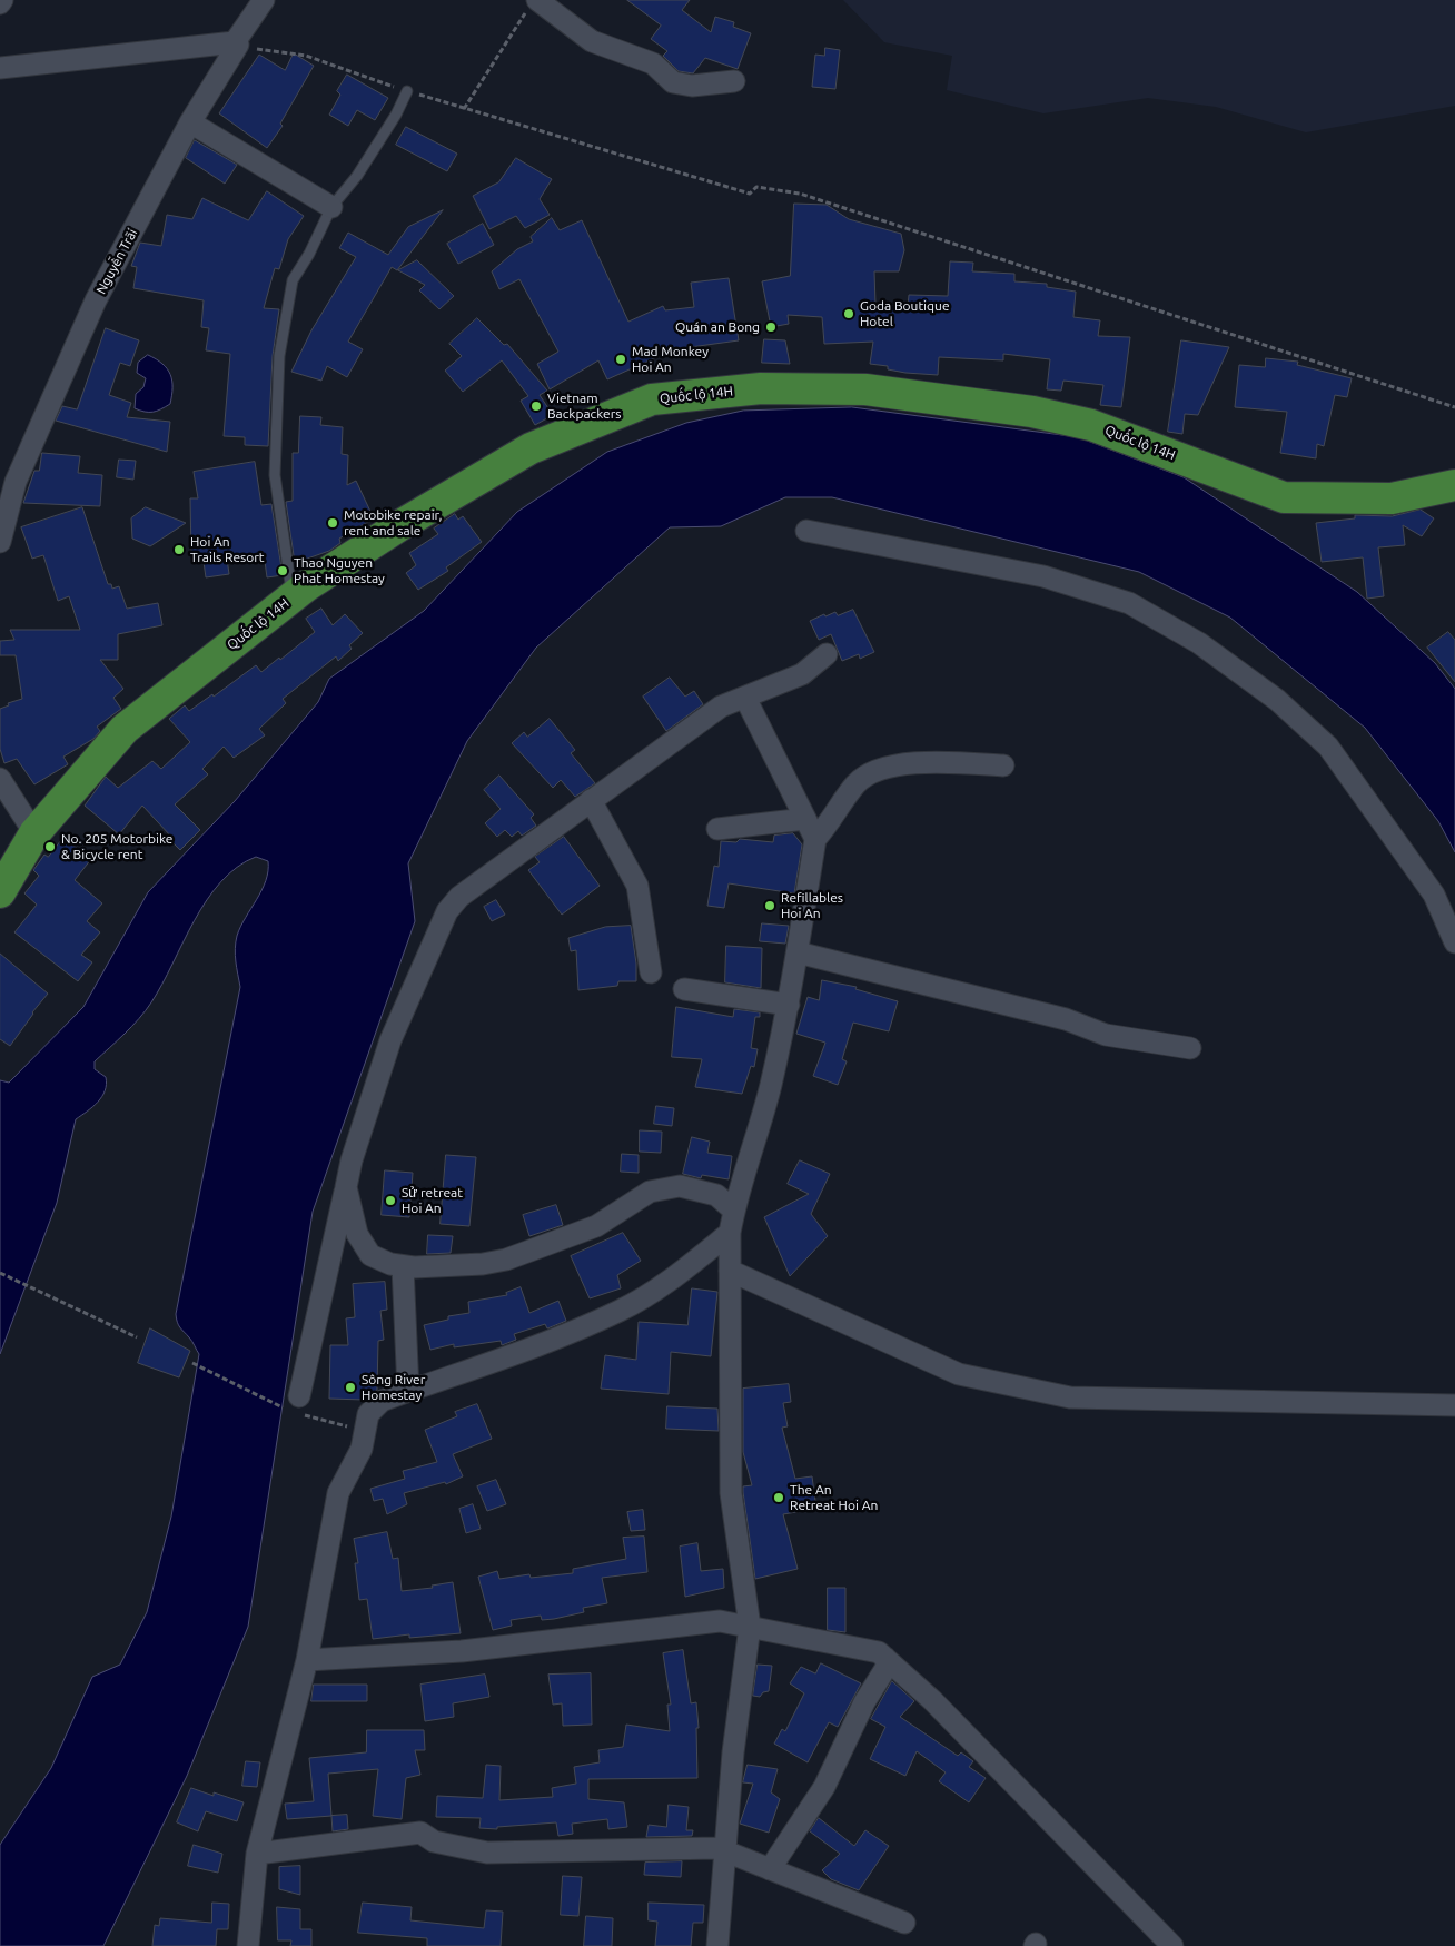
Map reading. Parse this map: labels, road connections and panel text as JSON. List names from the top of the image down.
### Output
{
  "streets": {
    "main road": ["Quốc lộ 14H"],
    "street": ["Nguyễn Trãi"]
  },
  "places": [
    "Goda Boutique Hotel",
    "Quán an Bong",
    "Mad Monkey Hoi An",
    "Vietnam Backpackers",
    "Motobike repair, rent and sale",
    "Hoi An Trails Resort",
    "Thao Nguyen Phat Homestay",
    "No. 205 Motorbike & Bicycle rent",
    "Refillables Hoi An",
    "Sử retreat Hoi An",
    "Sông River Homestay",
    "The An Retreat Hoi An"
  ]
}
